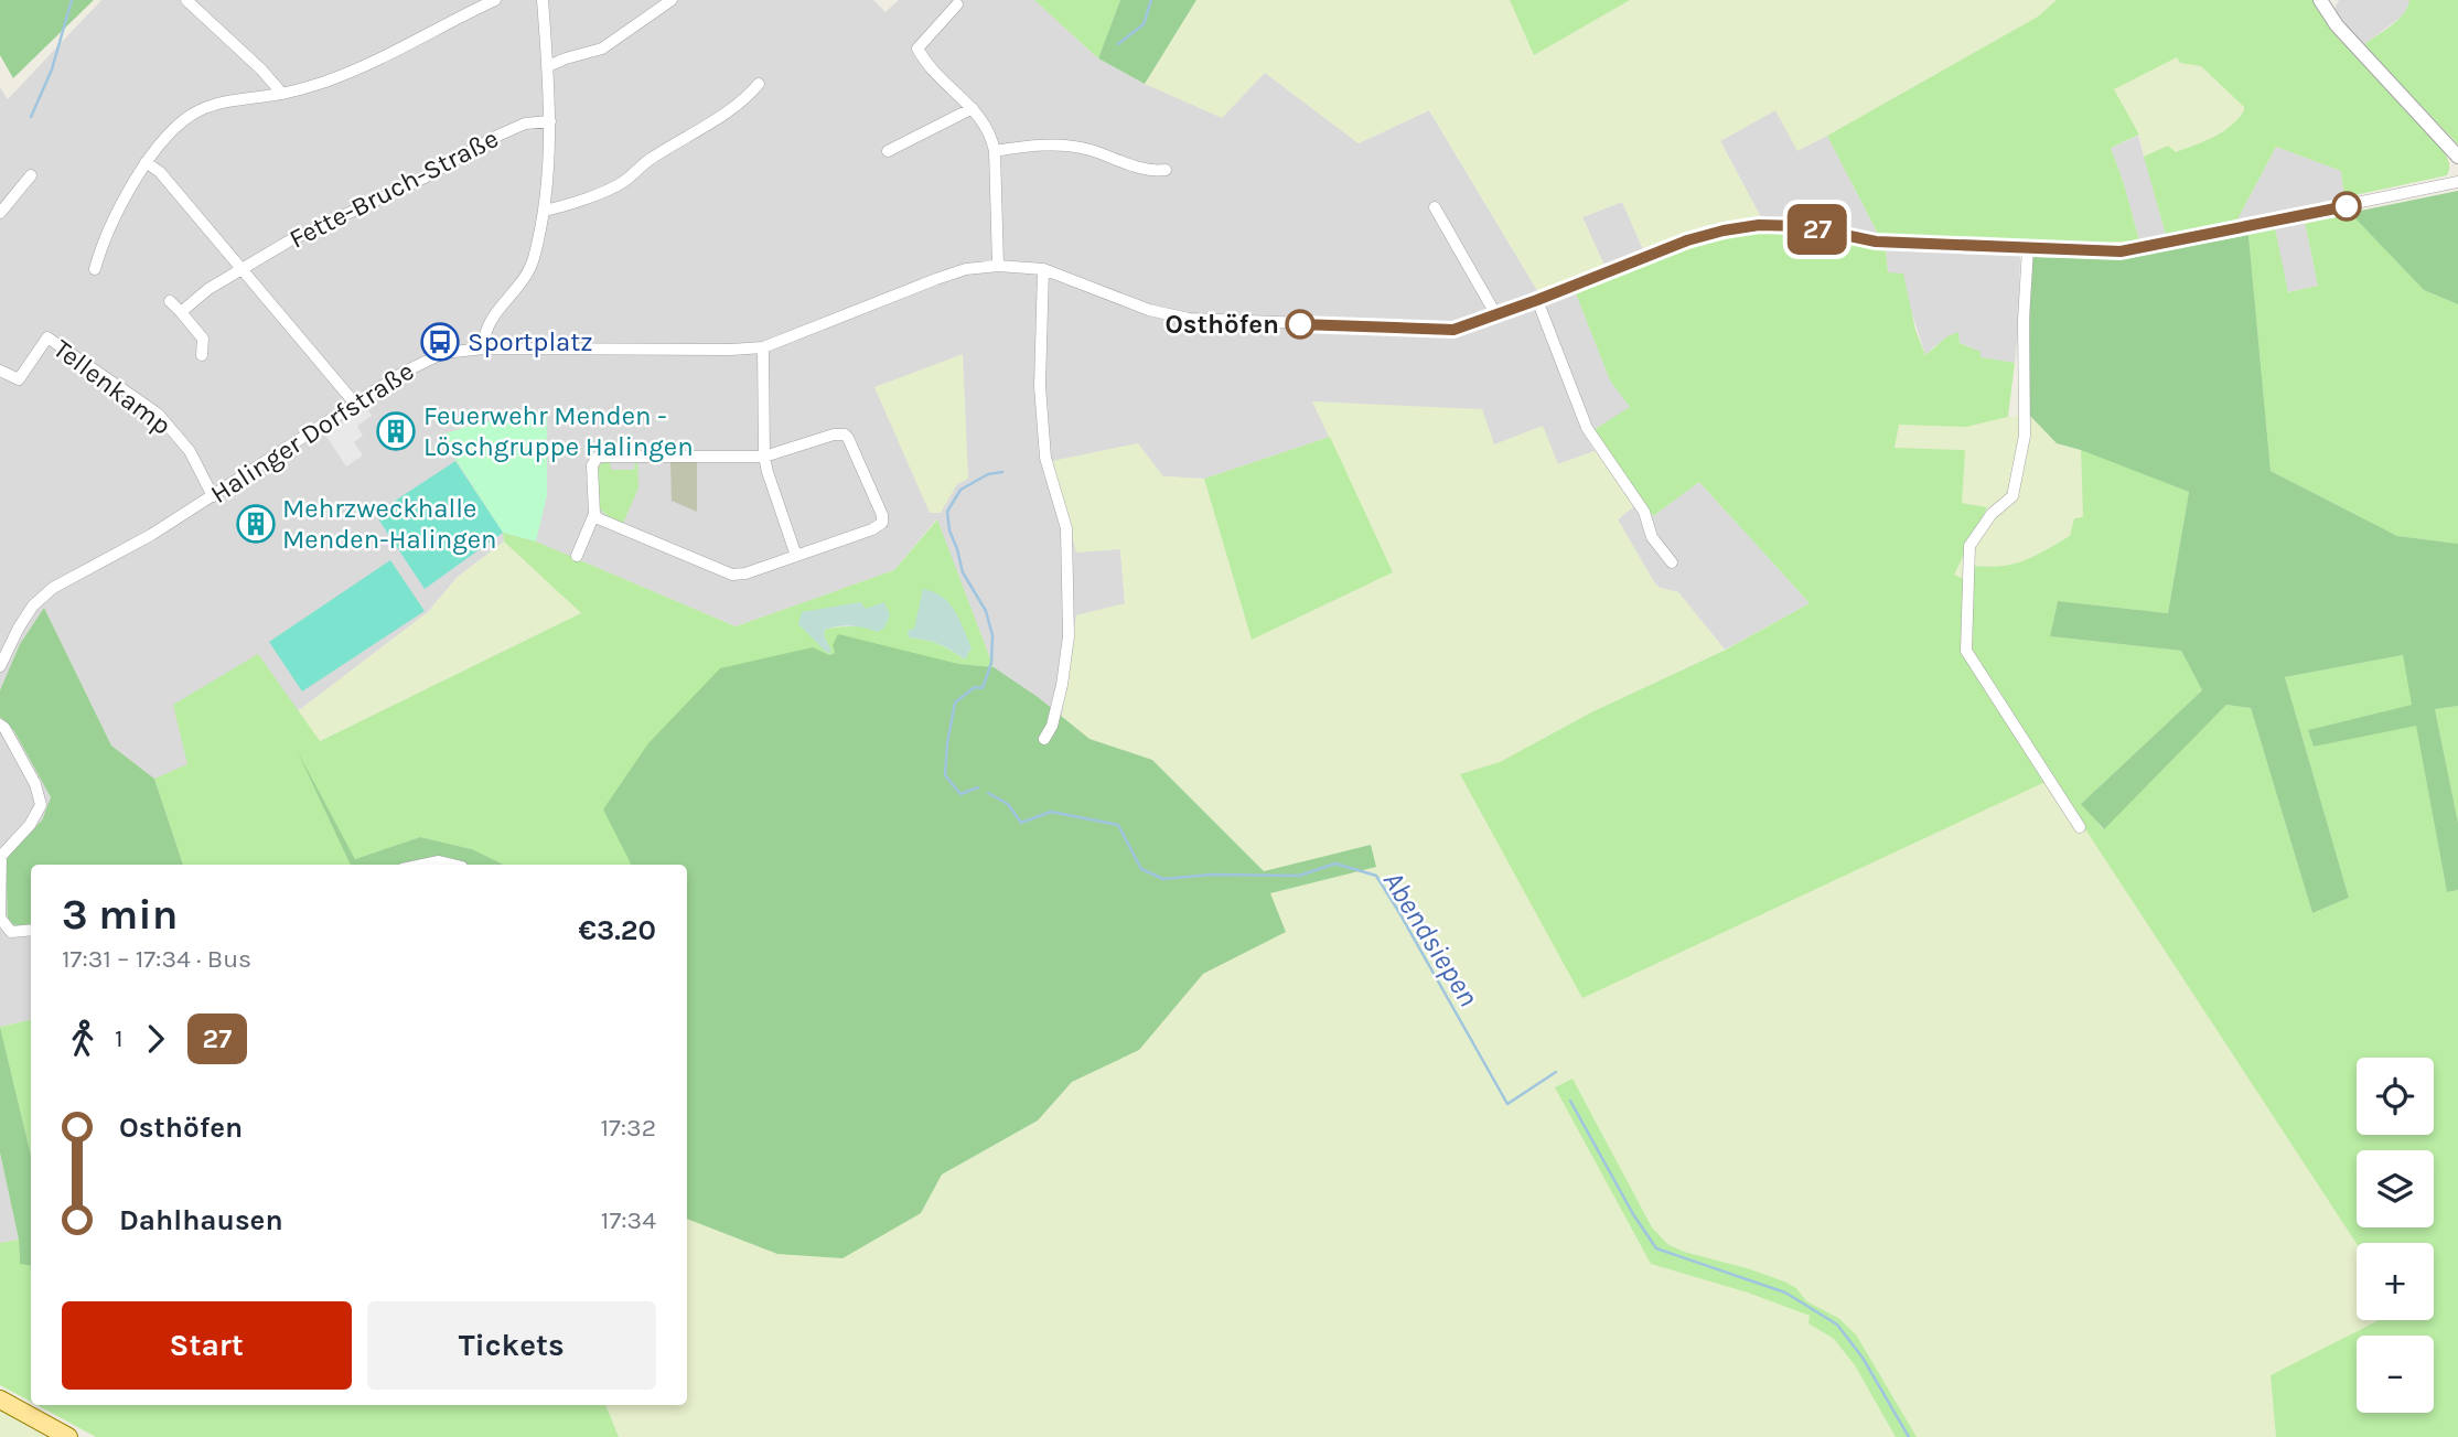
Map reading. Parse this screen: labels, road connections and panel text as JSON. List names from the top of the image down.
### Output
{
  "streets": {
    "street": ["Fette-Bruch-Straße", "Tellenkamp", "Halinger Dorfstraße"]
  },
  "crossings": [
    ["Tellenkamp", "Halinger Dorfstraße"]
  ],
  "water": ["Abendsiepen"],
  "places": {
    "other": ["Osthöfen"],
    "bus stop": ["Sportplatz"],
    "building": ["Feuerwehr Menden - Löschgruppe Halingen", "Mehrzweckhalle Menden-Halingen"]
  },
  "lines": ["bus line 27"],
  "page": {
    "on_map": "27",
    "heading": ["3 min", "17:31 – 17:34 · Bus", "€3.20"],
    "legs": ["1", "27"],
    "map_buttons": ["+", "−"],
    "list": [
      {
        "name": "Osthöfen",
        "value": "17:32"
      },
      {
        "name": "Dahlhausen",
        "value": "17:34"
      }
    ],
    "buttons": ["Start", "Tickets"]
  }
}
